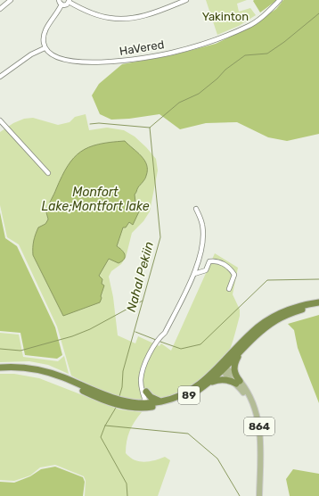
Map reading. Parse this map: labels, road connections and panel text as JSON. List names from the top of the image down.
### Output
{
  "streets": {
    "highway": ["89"],
    "main road": ["864"],
    "street": ["HaVered"]
  },
  "crossings": [
    ["89", "864"]
  ],
  "water": ["Monfort Lake;Montfort lake", "Nahal Pekiin"],
  "parks": ["Yakinton"]
}
